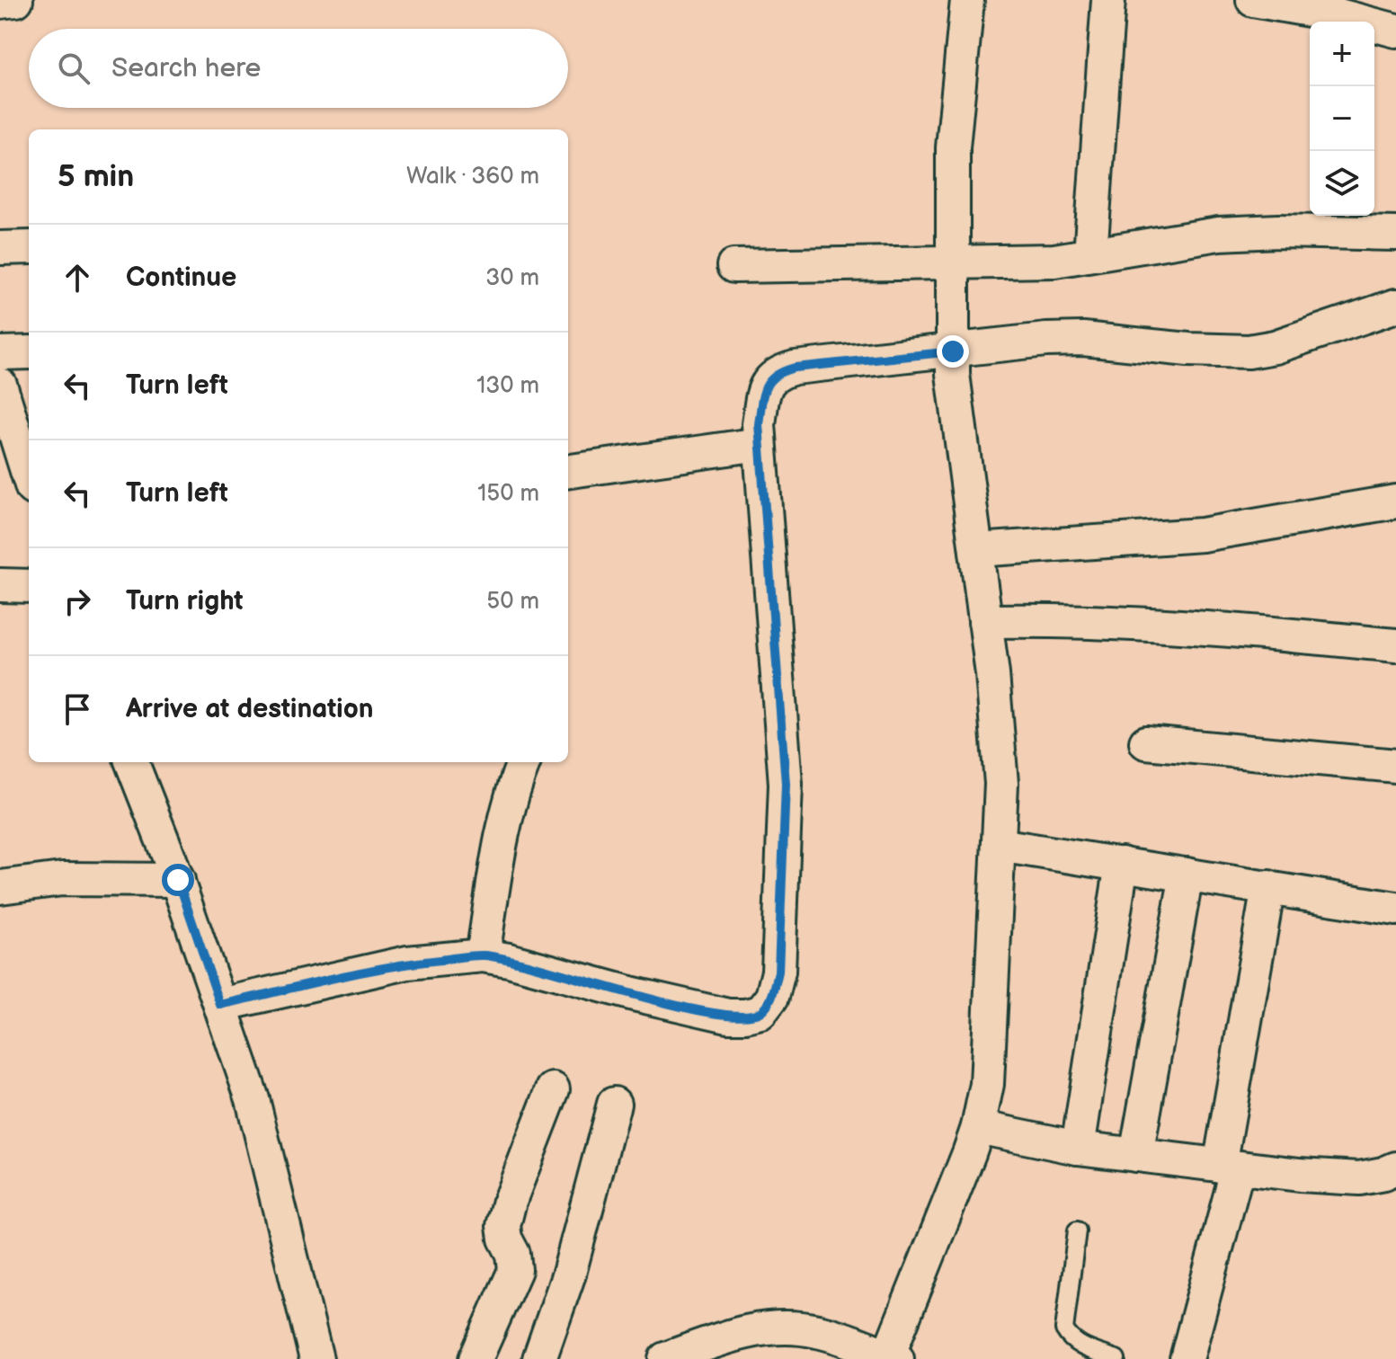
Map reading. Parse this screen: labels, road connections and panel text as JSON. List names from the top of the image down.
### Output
{
  "page": {
    "map_buttons": ["+", "−"],
    "search": "Search here",
    "heading": ["5 min", "Walk · 360 m"],
    "list": [
      ["Continue", "30 m"],
      ["Turn left", "130 m"],
      ["Turn left", "150 m"],
      ["Turn right", "50 m"],
      "Arrive at destination"
    ]
  }
}
